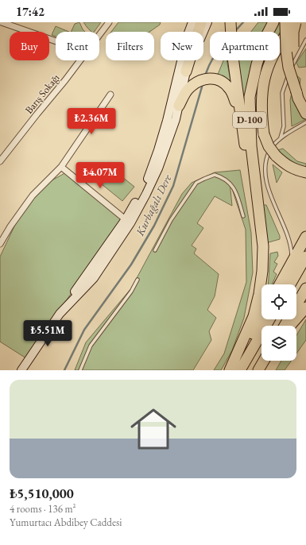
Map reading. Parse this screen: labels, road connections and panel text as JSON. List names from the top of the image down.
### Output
{
  "streets": {
    "highway": ["D-100"],
    "street": ["Barış Sokağı"]
  },
  "water": ["Kurbağalı Dere"],
  "page": {
    "status": "17:42",
    "chip": [
      "Buy",
      "Rent",
      "Filters",
      "New",
      "Apartment"
    ],
    "price": ["₺2.36M", "₺4.07M", "₺5.51M"],
    "list": [
      {
        "name": "₺5,510,000",
        "note": "4 rooms · 136 m² · Yumurtacı Abdibey Caddesi"
      }
    ]
  }
}
